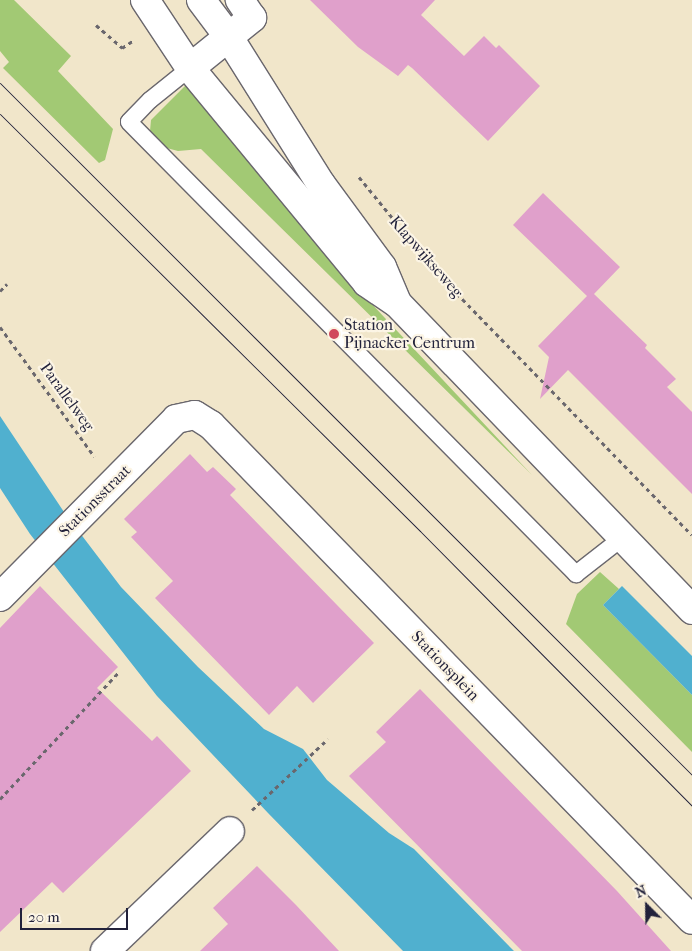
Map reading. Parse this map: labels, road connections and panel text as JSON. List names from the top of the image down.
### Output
{
  "streets": {
    "street": ["Stationsstraat", "Stationsplein"],
    "path": ["Klapwijkseweg", "Parallelweg"]
  },
  "crossings": [
    ["Parallelweg", "Stationsstraat"],
    ["Stationsstraat", "Stationsplein"]
  ],
  "places": ["Station Pijnacker Centrum"],
  "scale_bar": "20 m",
  "north": "top left"
}
